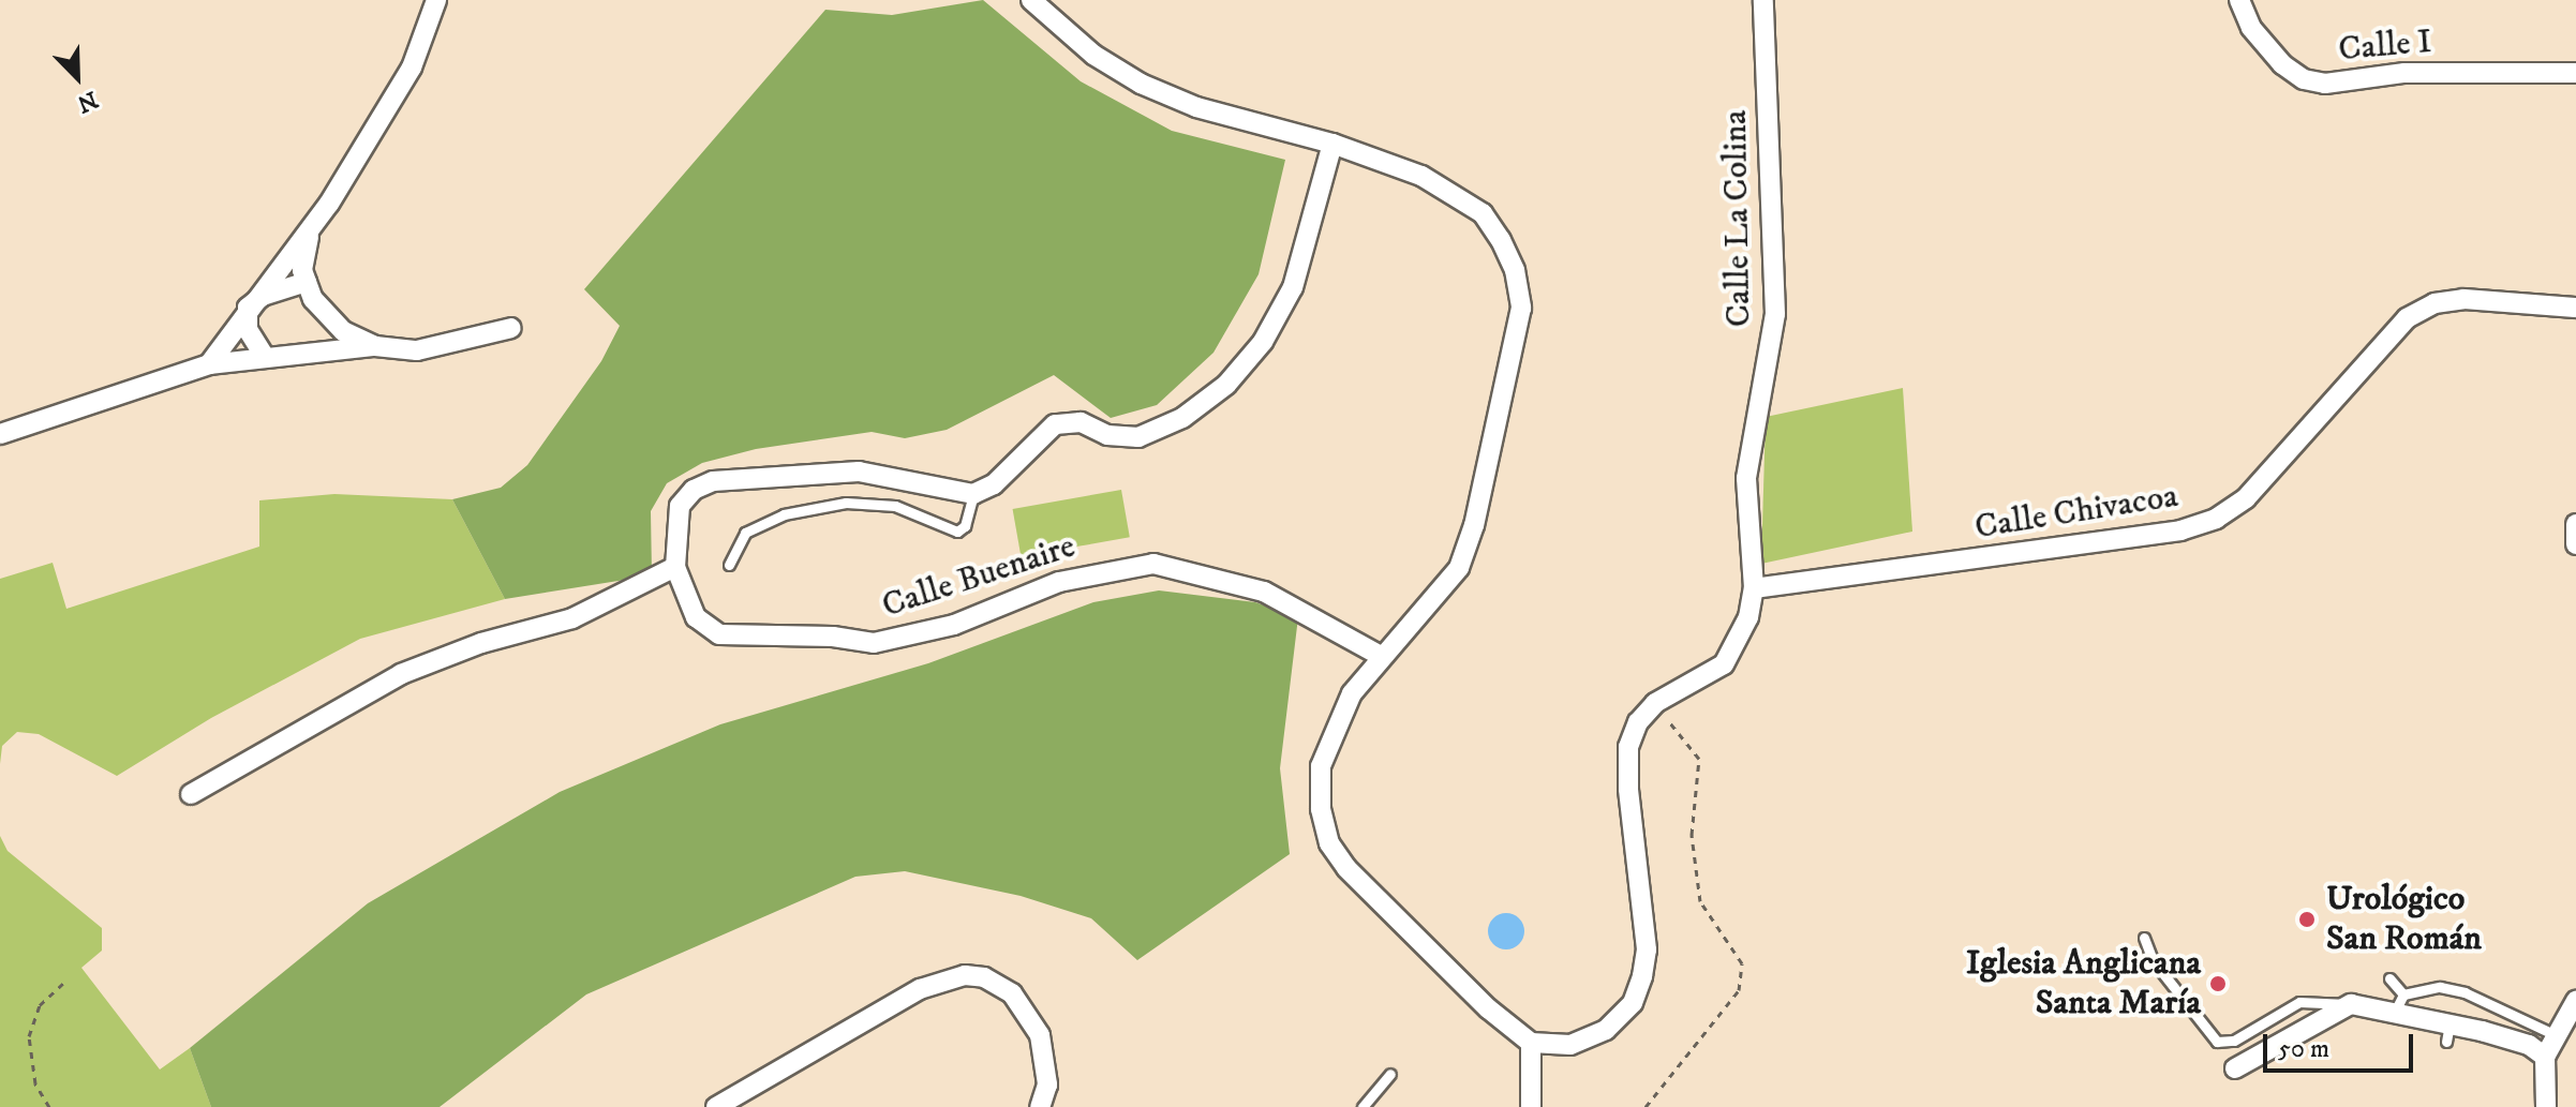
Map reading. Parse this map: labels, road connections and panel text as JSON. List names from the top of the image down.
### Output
{
  "streets": {
    "street": [
      "Calle I",
      "Calle La Colina",
      "Calle Chivacoa",
      "Calle Buenaire"
    ]
  },
  "crossings": [
    ["Calle La Colina", "Calle Chivacoa"]
  ],
  "places": ["Urológico San Román", "Iglesia Anglicana Santa María"],
  "scale_bar": "50 m",
  "north": "bottom right"
}
